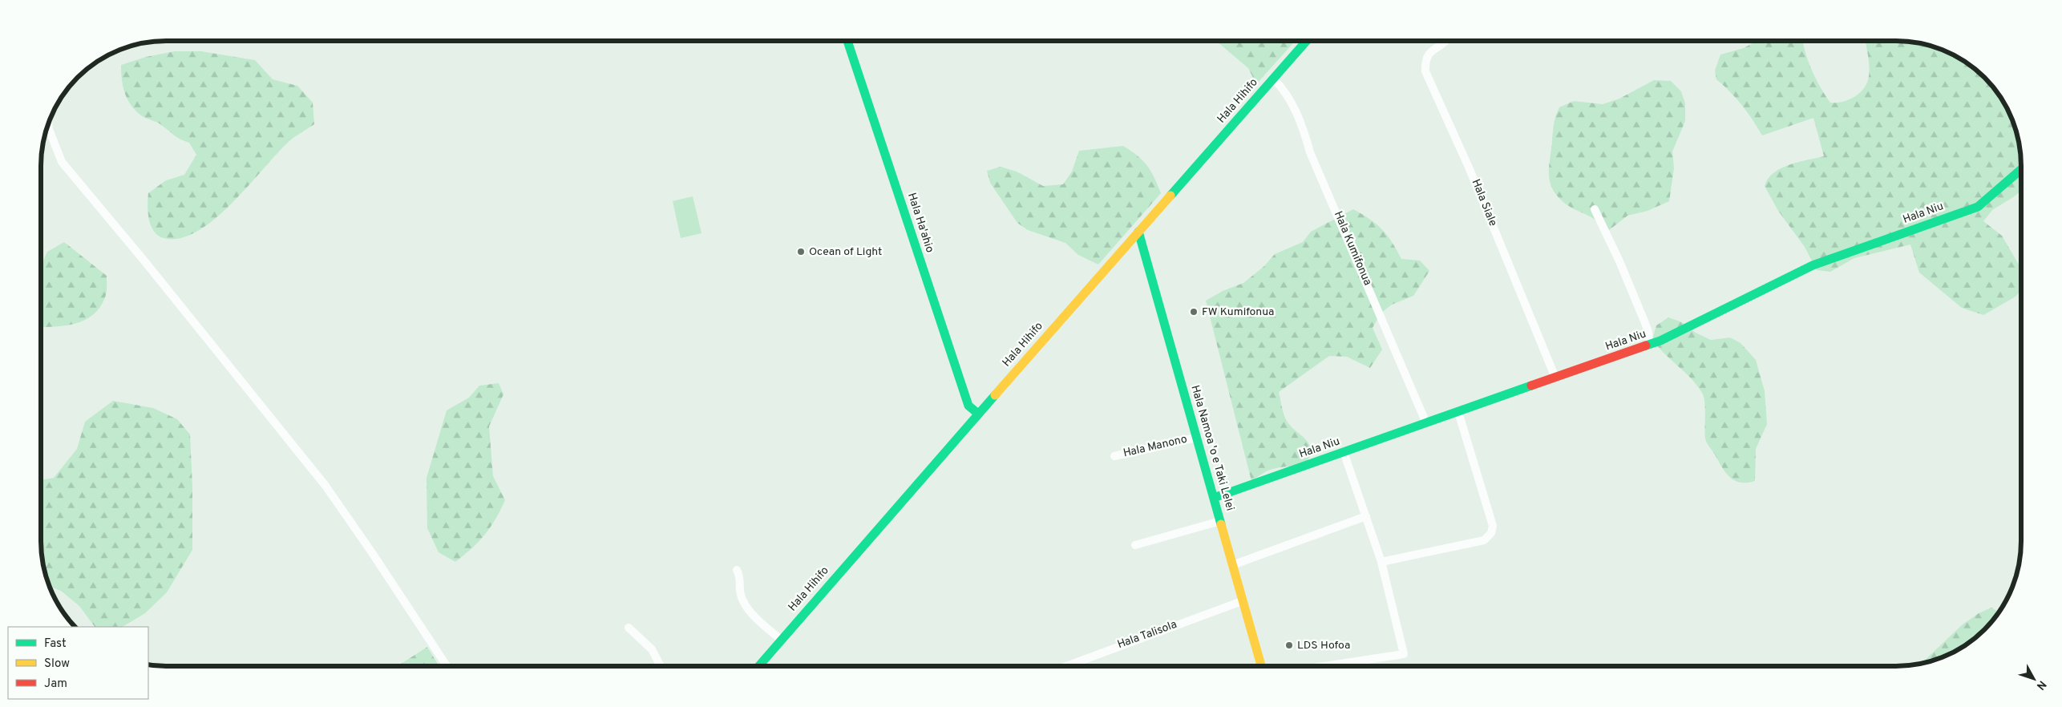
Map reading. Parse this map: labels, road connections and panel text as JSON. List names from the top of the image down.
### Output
{
  "streets": {
    "street": [
      "Hala Hihifo",
      "Hala Siale",
      "Hala Niu",
      "Hala Ha'ahio",
      "Hala Kumifonua",
      "Hala Manono",
      "Hala Namoa 'o e Taki Lelei",
      "Hala Talisola"
    ]
  },
  "crossings": [
    ["Hala Hihifo", "Hala Ha'ahio"],
    ["Hala Hihifo", "Hala Kumifonua"],
    ["Hala Hihifo", "Hala Namoa 'o e Taki Lelei"],
    ["Hala Siale", "Hala Niu"],
    ["Hala Niu", "Hala Kumifonua"],
    ["Hala Niu", "Hala Namoa 'o e Taki Lelei"],
    ["Hala Manono", "Hala Namoa 'o e Taki Lelei"],
    ["Hala Namoa 'o e Taki Lelei", "Hala Talisola"]
  ],
  "places": ["Ocean of Light", "FW Kumifonua", "LDS Hofoa"],
  "legend": ["Fast", "Slow", "Jam"],
  "north": "bottom right"
}
